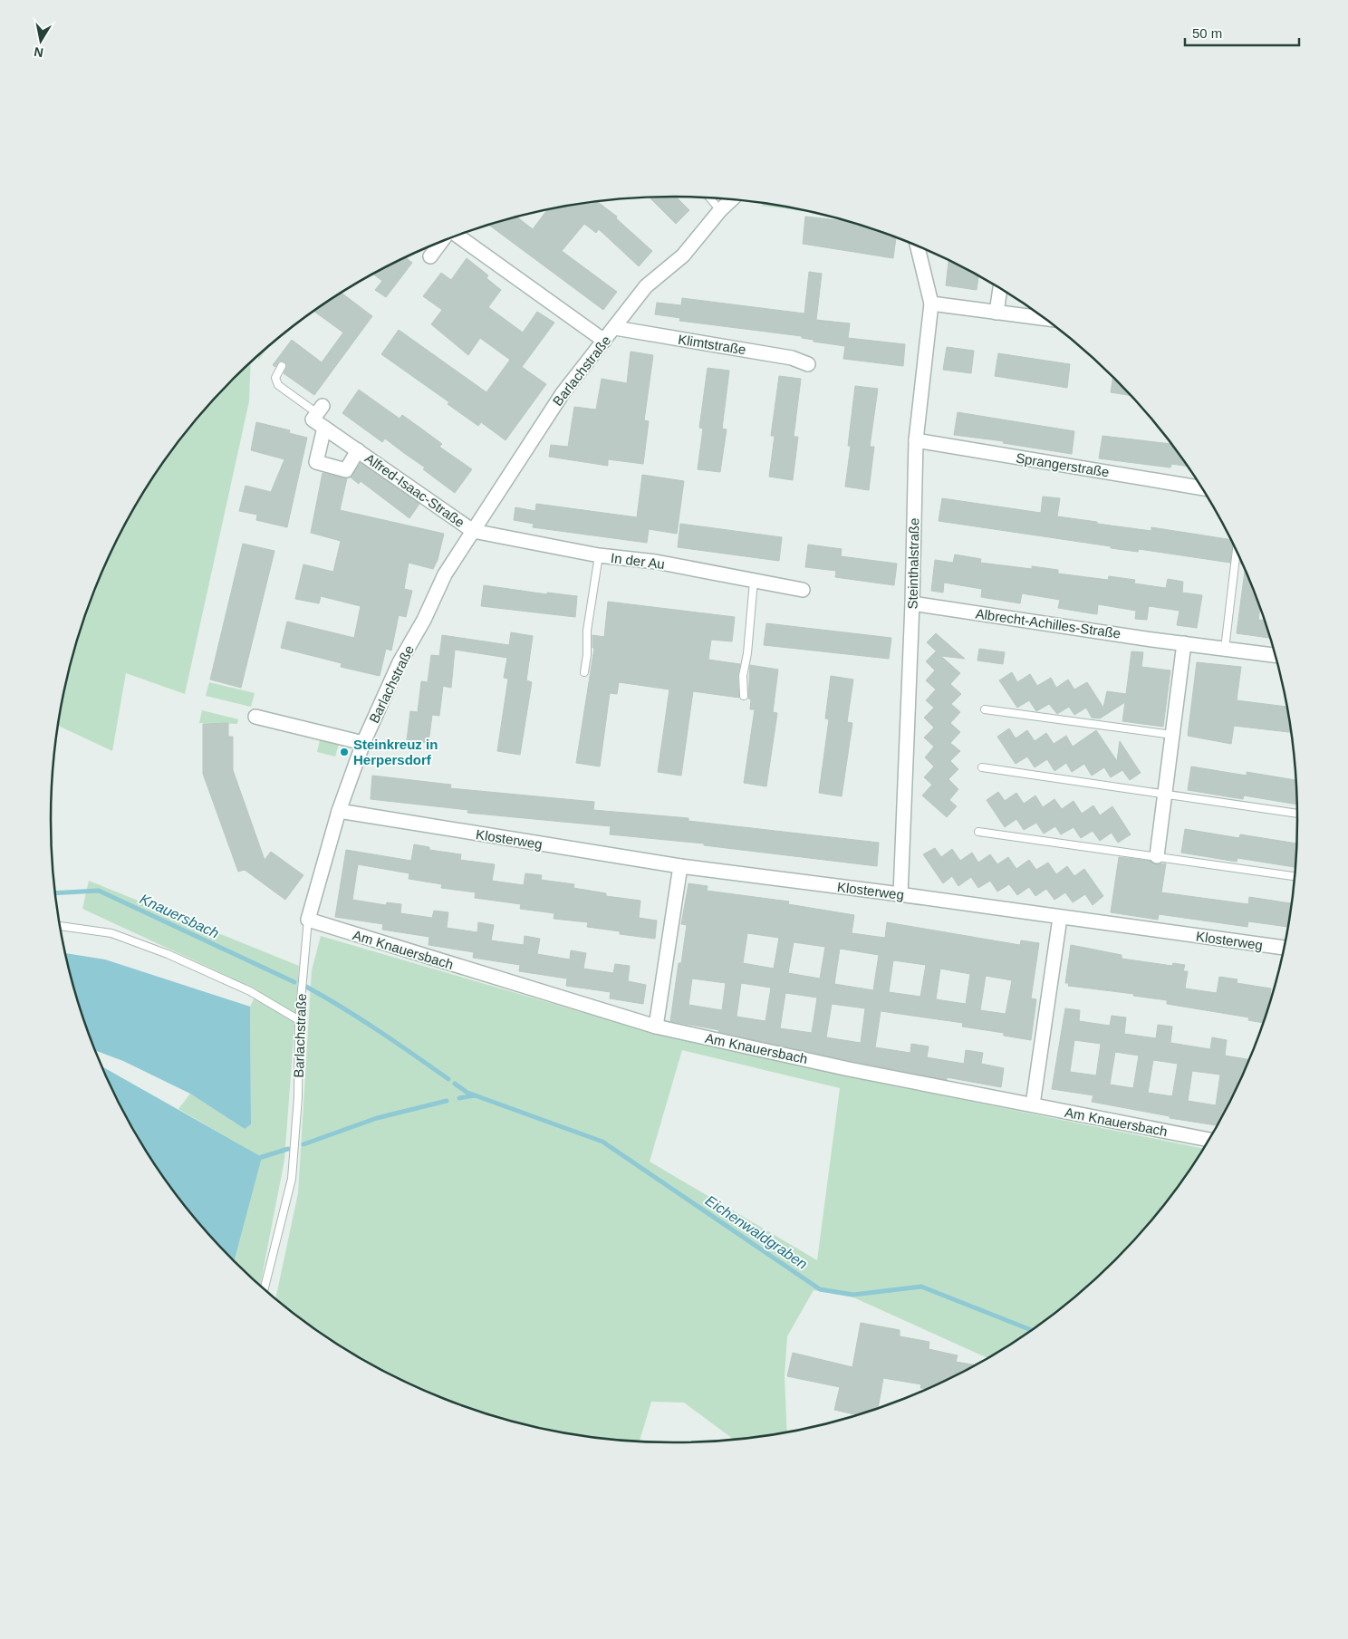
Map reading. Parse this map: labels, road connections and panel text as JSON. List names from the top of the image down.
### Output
{
  "streets": {
    "street": [
      "Klimtstraße",
      "Barlachstraße",
      "Sprangerstraße",
      "Alfred-Isaac-Straße",
      "In der Au",
      "Steinthalstraße",
      "Albrecht-Achilles-Straße",
      "Klosterweg",
      "Am Knauersbach"
    ]
  },
  "crossings": [
    ["Klimtstraße", "Barlachstraße"],
    ["Barlachstraße", "Alfred-Isaac-Straße"],
    ["Barlachstraße", "In der Au"],
    ["Barlachstraße", "Klosterweg"],
    ["Barlachstraße", "Am Knauersbach"],
    ["Sprangerstraße", "Steinthalstraße"],
    ["Alfred-Isaac-Straße", "In der Au"],
    ["Steinthalstraße", "Albrecht-Achilles-Straße"],
    ["Steinthalstraße", "Klosterweg"]
  ],
  "water": ["Knauersbach", "Eichenwaldgraben"],
  "places": ["Steinkreuz in Herpersdorf"],
  "scale_bar": "50 m",
  "north": "bottom"
}
